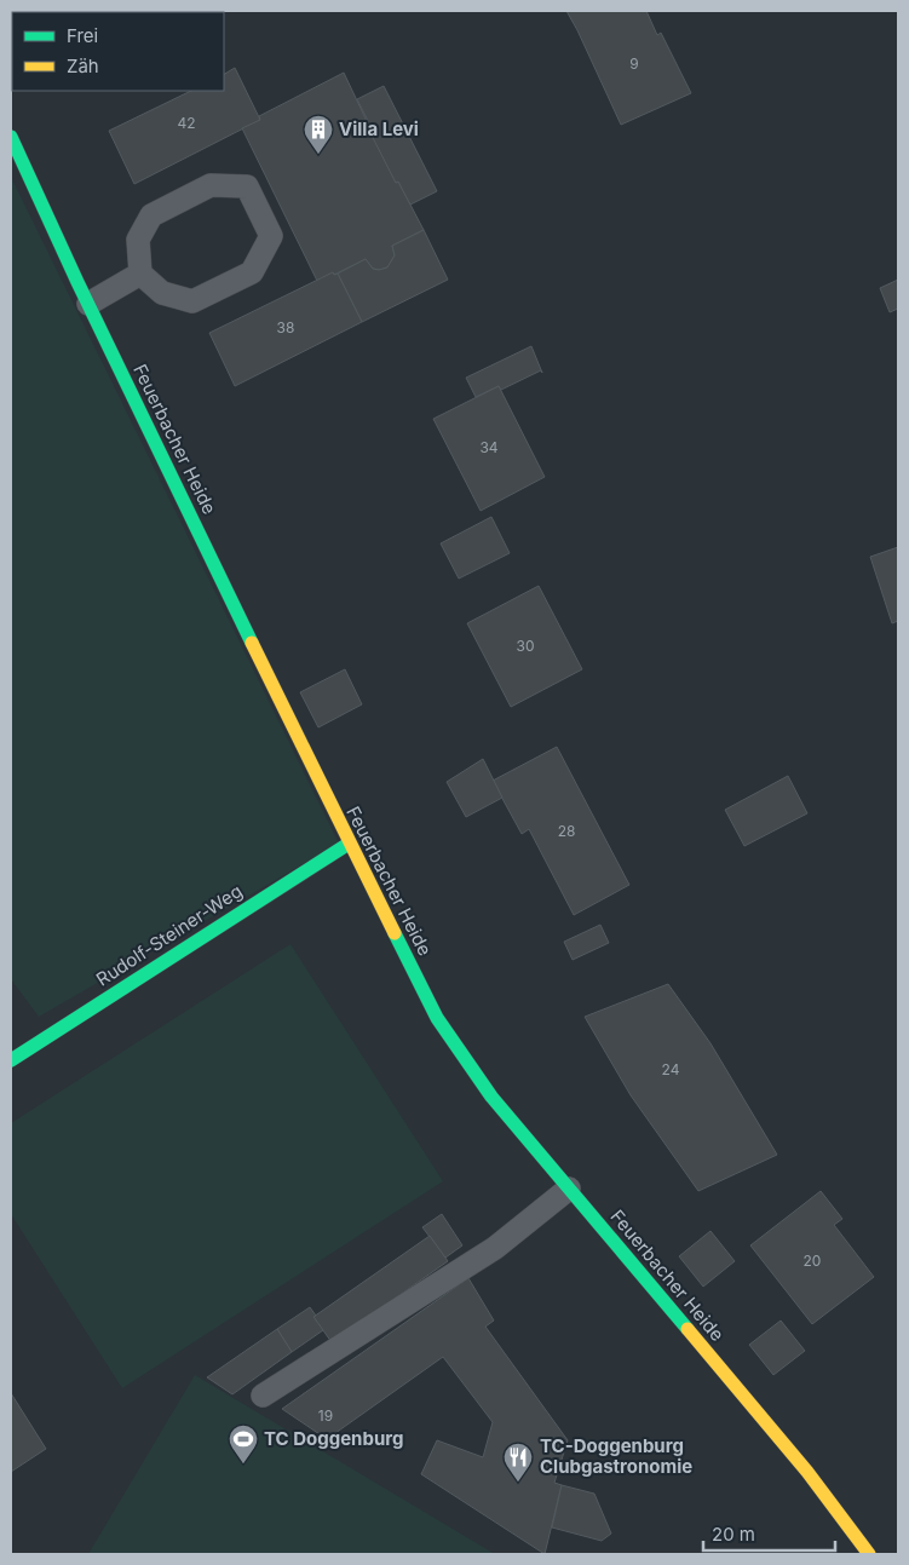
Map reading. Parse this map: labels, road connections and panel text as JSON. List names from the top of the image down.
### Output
{
  "streets": {
    "street": ["Feuerbacher Heide", "Rudolf-Steiner-Weg"]
  },
  "crossings": [
    ["Feuerbacher Heide", "Rudolf-Steiner-Weg"]
  ],
  "places": {
    "building": ["Villa Levi"],
    "sports": ["TC Doggenburg"],
    "restaurant": ["TC-Doggenburg Clubgastronomie"]
  },
  "house_numbers": [
    "9",
    "42",
    "38",
    "34",
    "30",
    "28",
    "24",
    "20",
    "19"
  ],
  "legend": ["Frei", "Zäh"],
  "scale_bar": "20 m"
}
